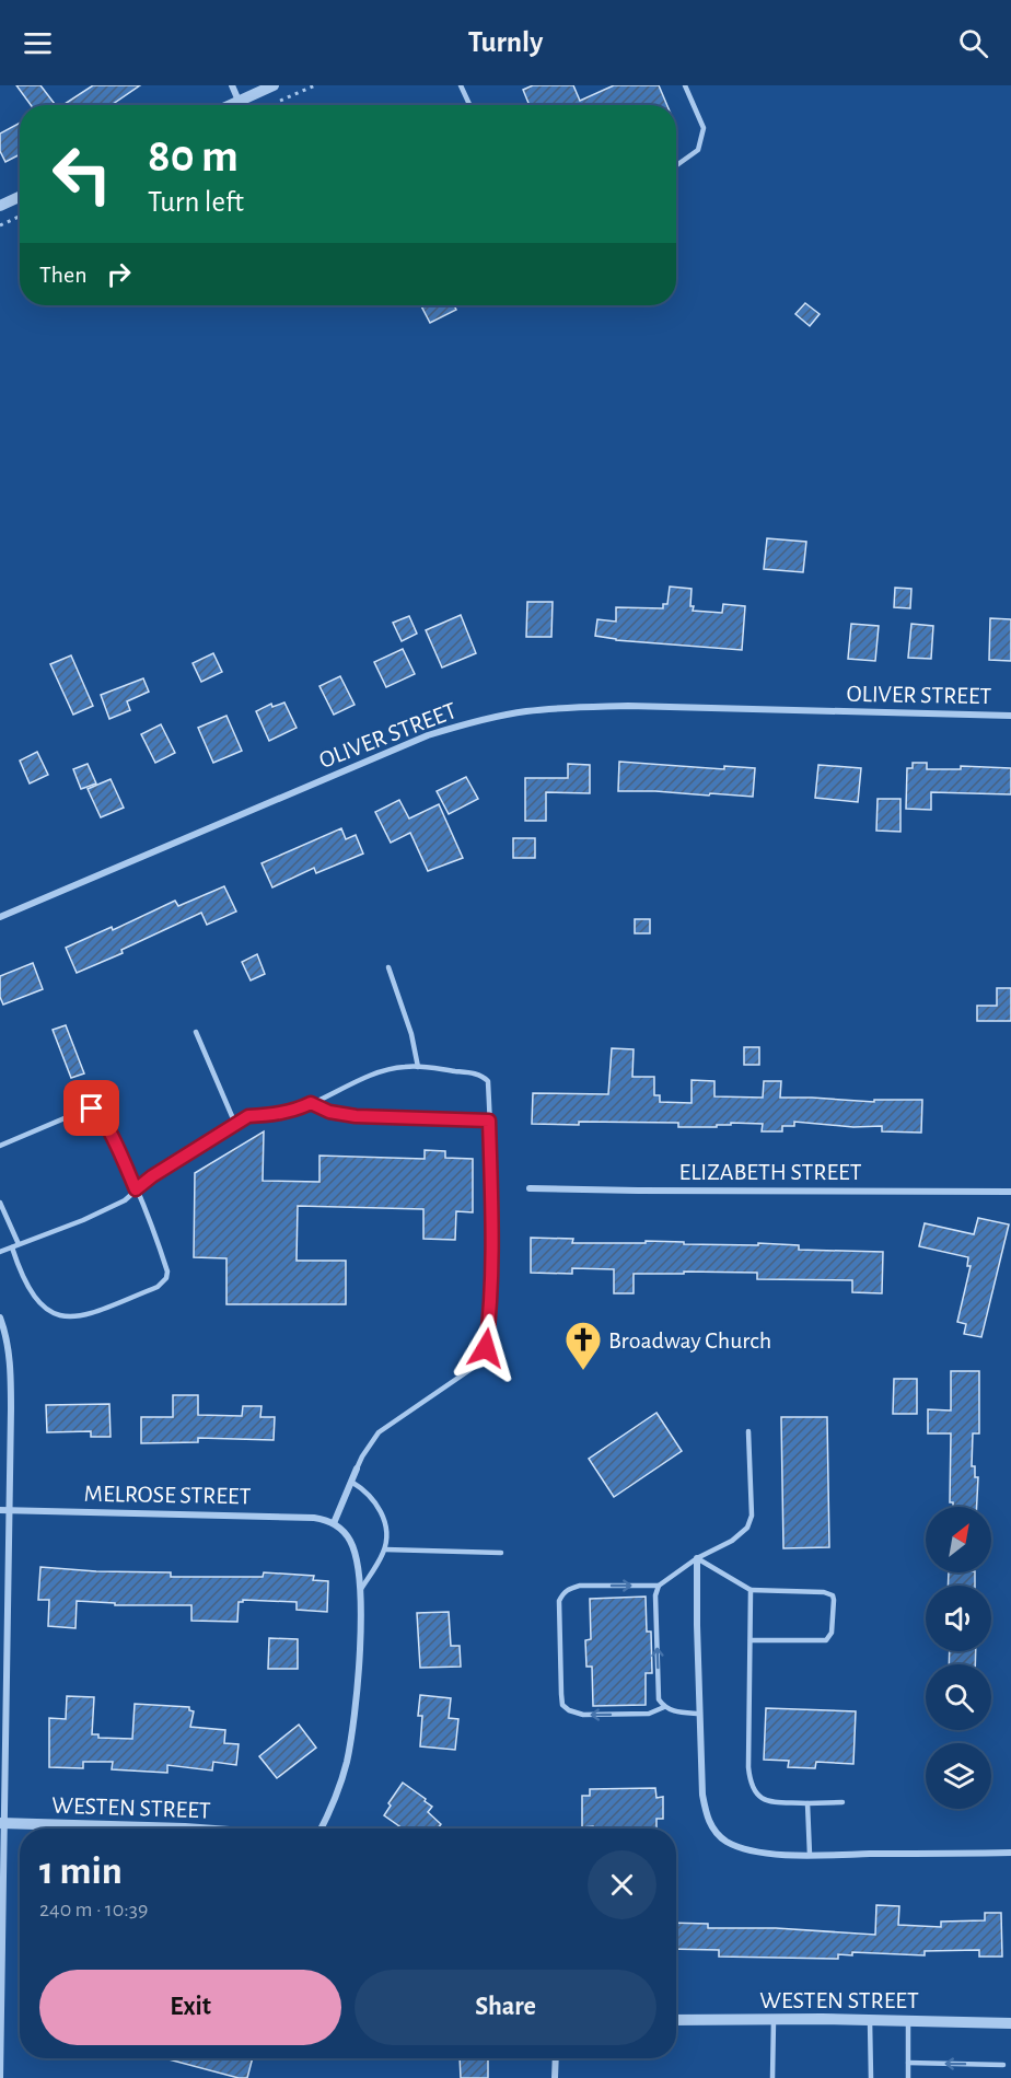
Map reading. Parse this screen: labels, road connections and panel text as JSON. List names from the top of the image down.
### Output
{
  "streets": {
    "street": [
      "OLIVER STREET",
      "ELIZABETH STREET",
      "MELROSE STREET",
      "WESTEN STREET"
    ]
  },
  "places": {
    "church": ["Broadway Church"]
  },
  "north": "top right",
  "page": {
    "header": "Turnly",
    "turn": ["80 m", "Turn left"],
    "then": "Then",
    "heading": ["1 min", "240 m · 10:39"],
    "buttons": ["Exit", "Share"]
  }
}
